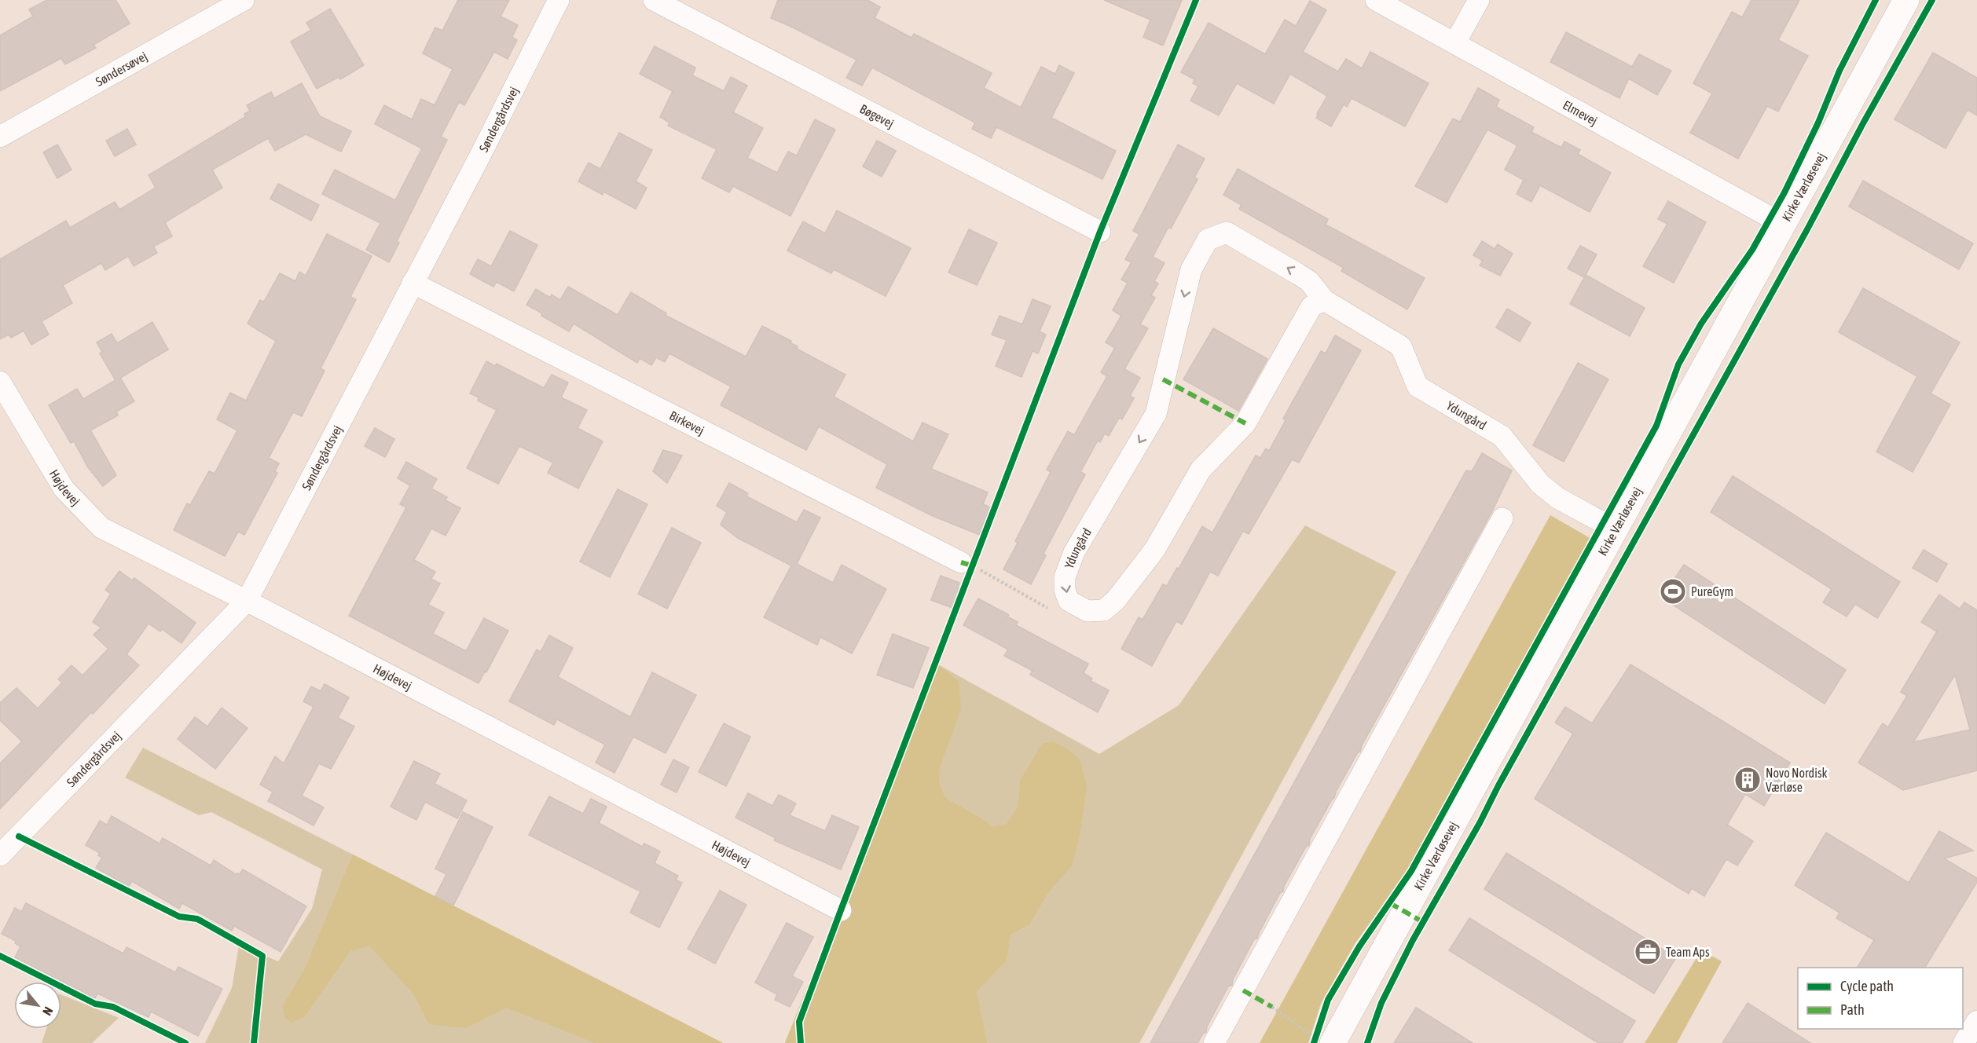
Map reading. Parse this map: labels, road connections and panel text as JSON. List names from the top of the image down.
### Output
{
  "streets": {
    "street": [
      "Søndersøvej",
      "Elmevej",
      "Bøgevej",
      "Søndergårdsvej",
      "Kirke Værløsevej",
      "Ydungård",
      "Birkevej",
      "Højdevej"
    ]
  },
  "crossings": [
    ["Elmevej", "Kirke Værløsevej"],
    ["Søndergårdsvej", "Birkevej"],
    ["Søndergårdsvej", "Højdevej"],
    ["Kirke Værløsevej", "Ydungård"]
  ],
  "places": {
    "sports": ["PureGym"],
    "building": ["Novo Nordisk Værløse"],
    "office": ["Team Aps"]
  },
  "legend": ["Cycle path", "Path"],
  "north": "bottom right"
}
